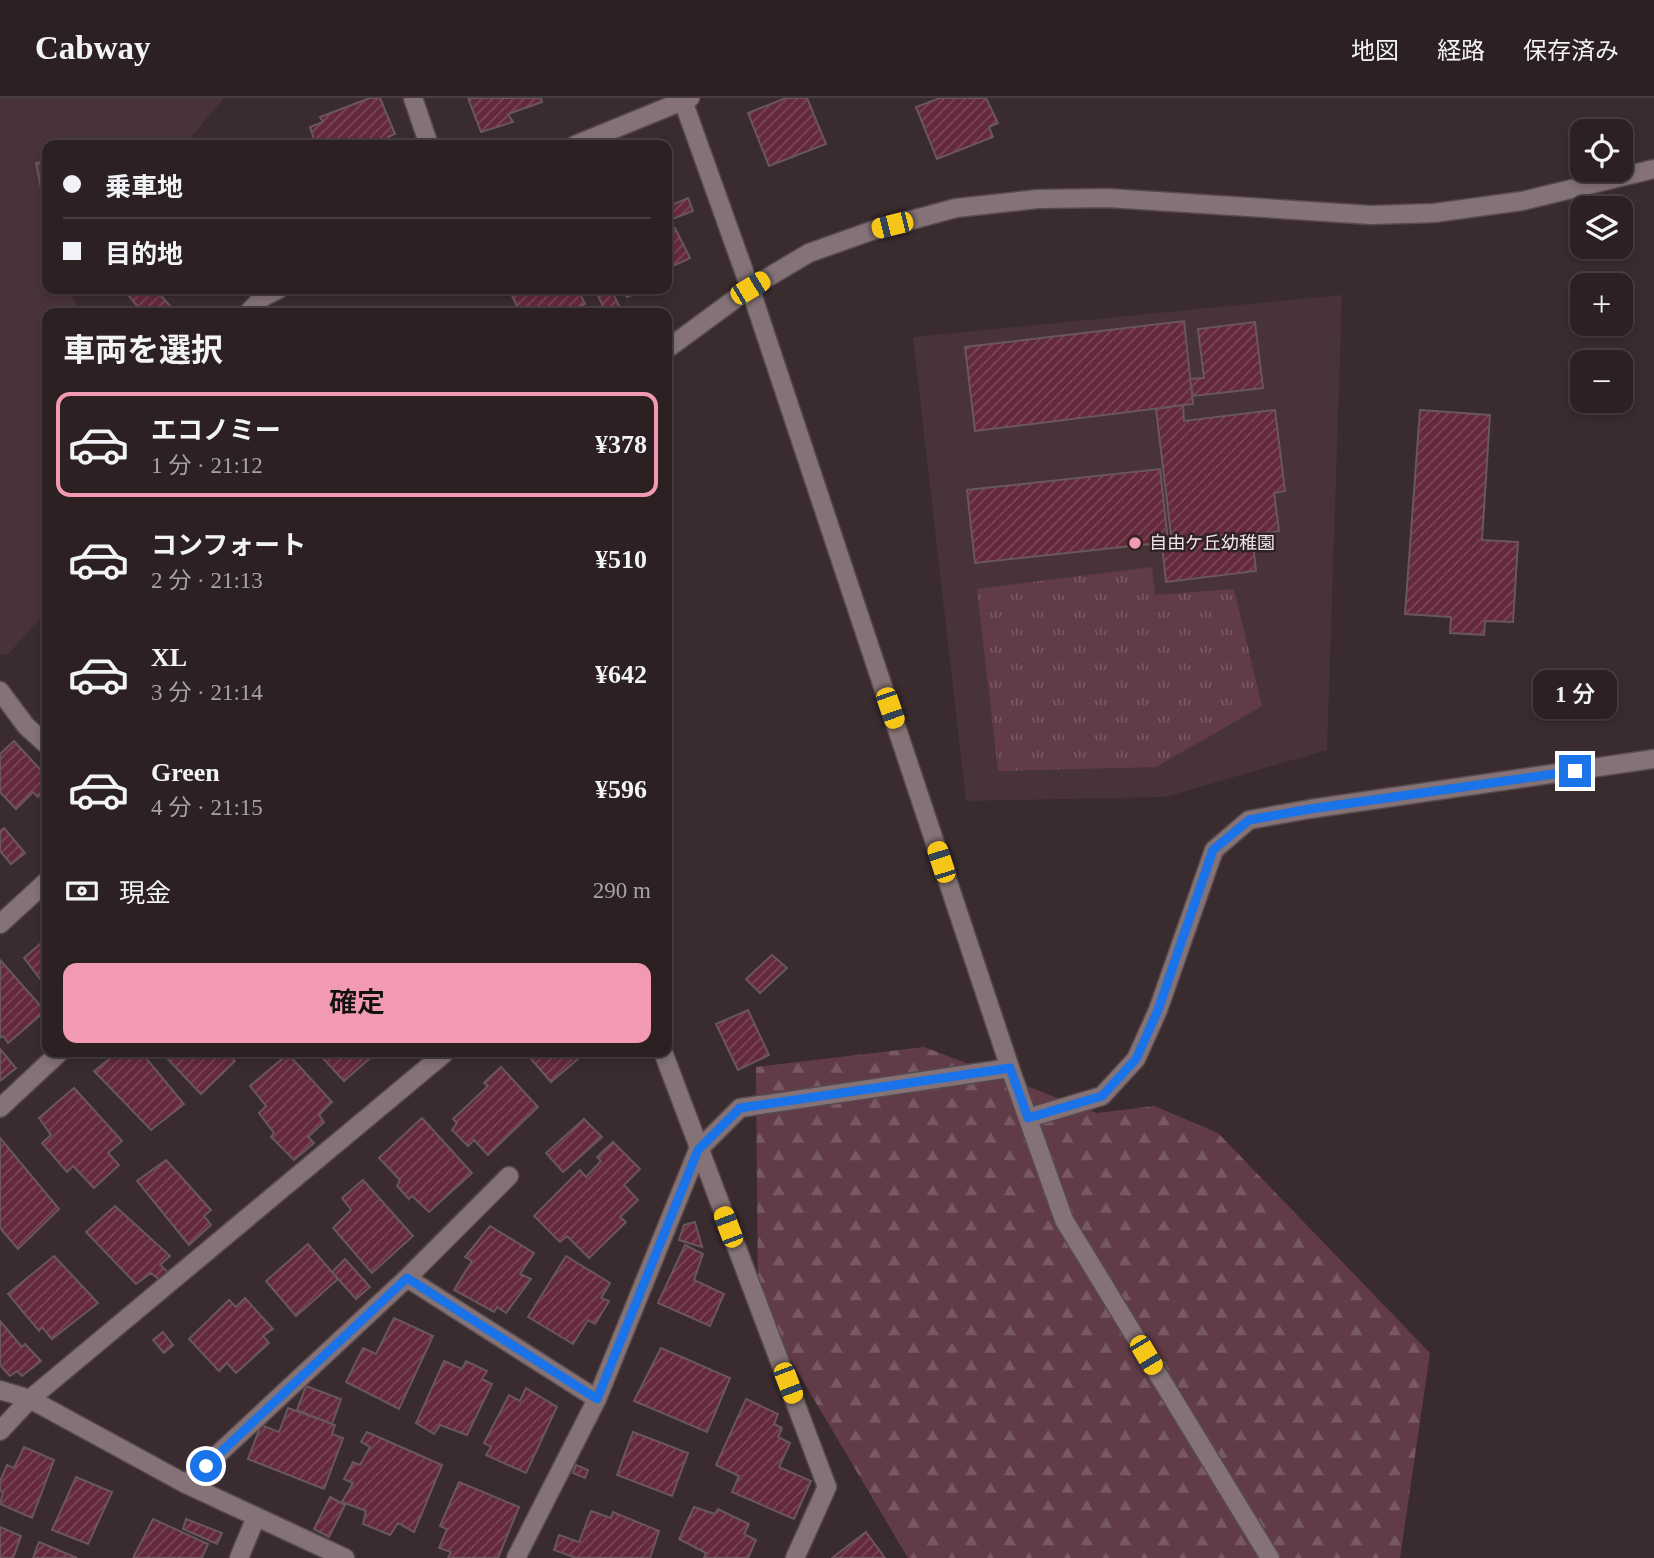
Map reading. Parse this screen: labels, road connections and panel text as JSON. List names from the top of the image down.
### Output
{
  "places": ["自由ケ丘幼稚園"],
  "page": {
    "header": "Cabway",
    "nav": ["地図", "経路", "保存済み"],
    "map_buttons": ["+", "−"],
    "banner": ["乗車地", "目的地"],
    "heading": "車両を選択",
    "list": [
      {
        "name": "エコノミー",
        "note": "1 分 · 21:12",
        "value": "¥378"
      },
      {
        "name": "コンフォート",
        "note": "2 分 · 21:13",
        "value": "¥510"
      },
      {
        "name": "XL",
        "note": "3 分 · 21:14",
        "value": "¥642"
      },
      {
        "name": "Green",
        "note": "4 分 · 21:15",
        "value": "¥596"
      }
    ],
    "bubble": "1 分",
    "pay": ["現金", "290 m"],
    "buttons": "確定"
  }
}
